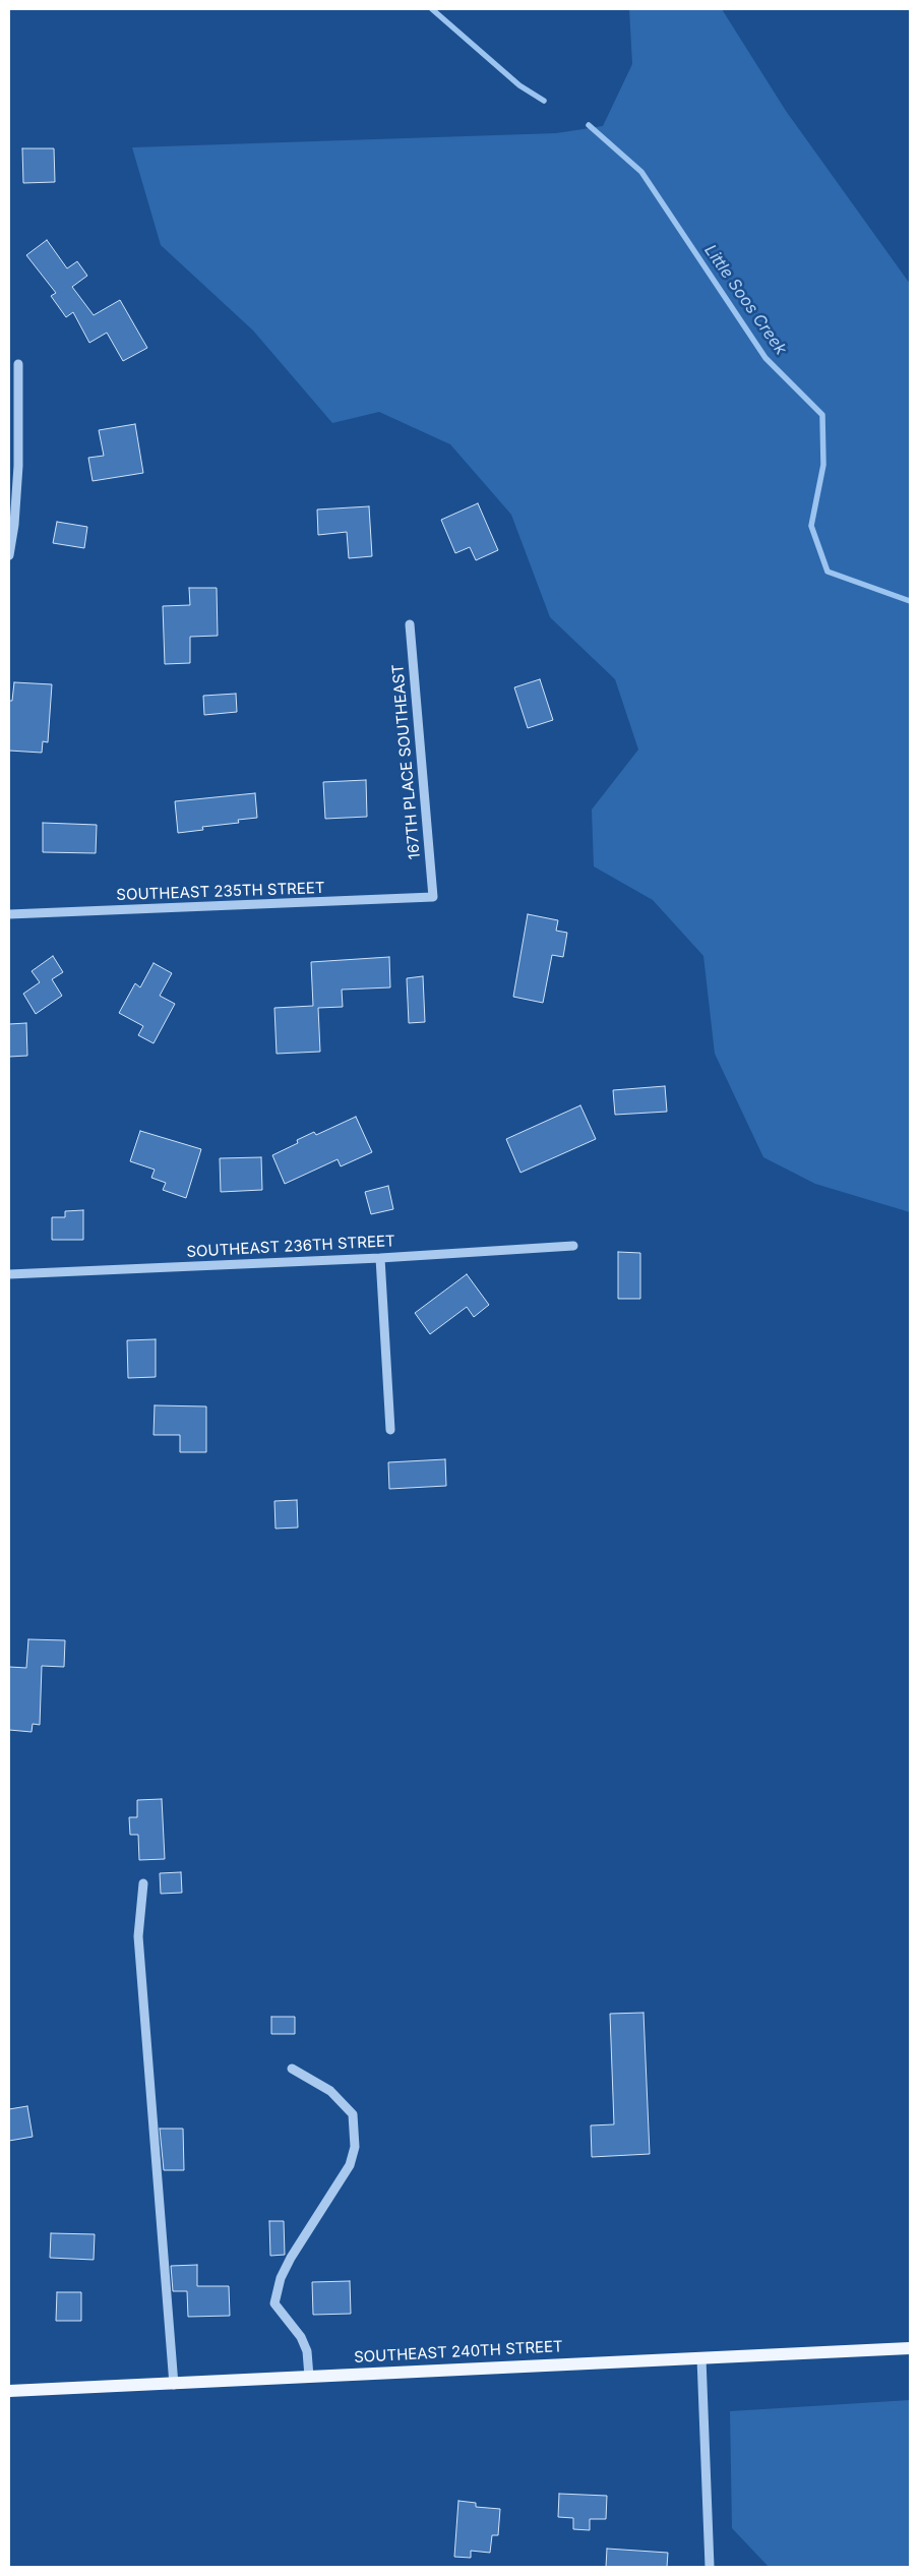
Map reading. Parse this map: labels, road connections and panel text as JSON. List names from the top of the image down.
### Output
{
  "streets": {
    "main road": ["SOUTHEAST 240TH STREET"],
    "street": ["167TH PLACE SOUTHEAST", "SOUTHEAST 235TH STREET", "SOUTHEAST 236TH STREET"]
  },
  "crossings": [
    ["167TH PLACE SOUTHEAST", "SOUTHEAST 235TH STREET"]
  ],
  "water": ["Little Soos Creek"]
}
